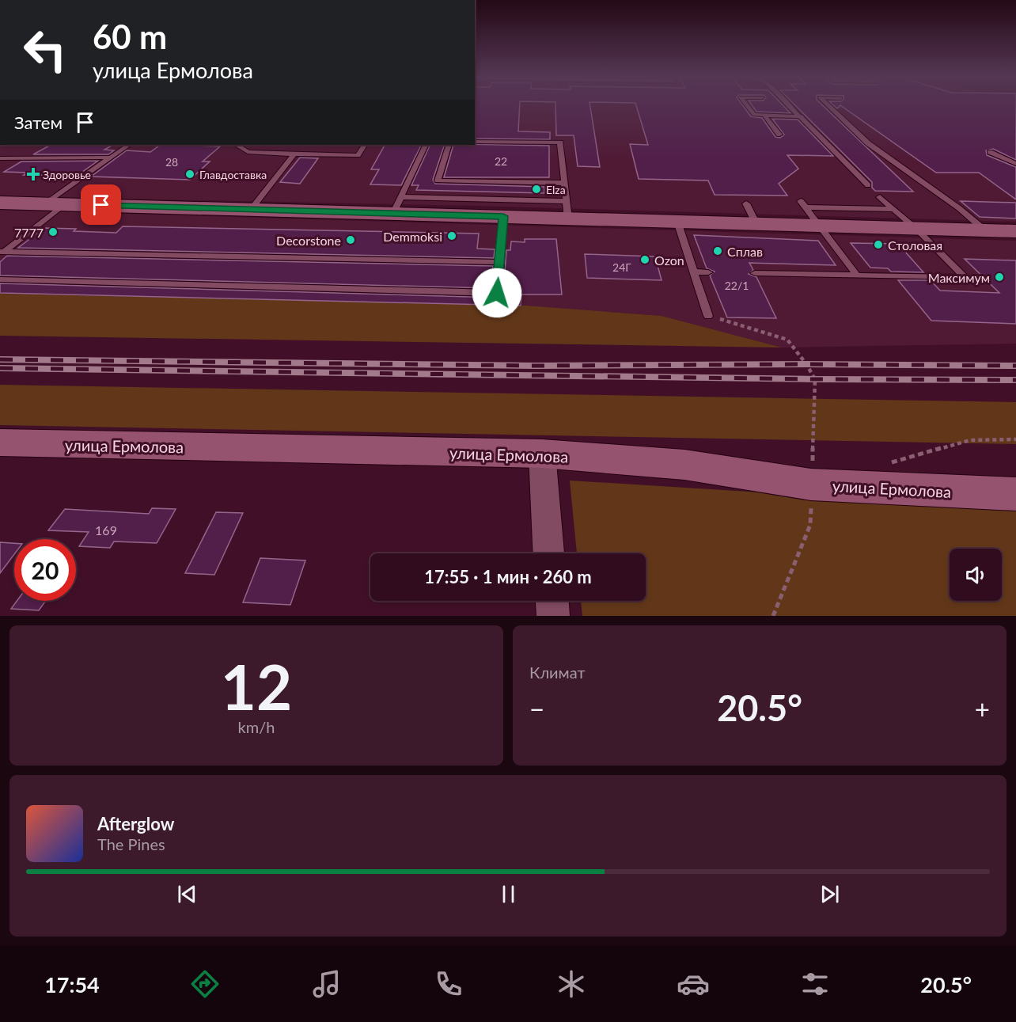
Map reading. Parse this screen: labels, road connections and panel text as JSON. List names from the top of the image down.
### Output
{
  "streets": {
    "main road": ["улица Ермолова"]
  },
  "places": {
    "health": ["Здоровье"],
    "other": [
      "Главдоставка",
      "Elza",
      "7777",
      "Demmoksi",
      "Decorstone",
      "Столовая",
      "Сплав",
      "Ozon",
      "Максимум"
    ]
  },
  "house_numbers": [
    "22",
    "28",
    "24Г",
    "22/1",
    "169"
  ],
  "page": {
    "turn": ["60 m", "улица Ермолова"],
    "then": "Затем",
    "limit": "20",
    "trip": "17:55 · 1 мин · 260 m",
    "tile": [
      ["12", "km/h"],
      "Климат"
    ],
    "heat": ["−", "20.5°", "+"],
    "song": ["Afterglow", "The Pines"],
    "tabs": ["17:54", "20.5°"]
  }
}
